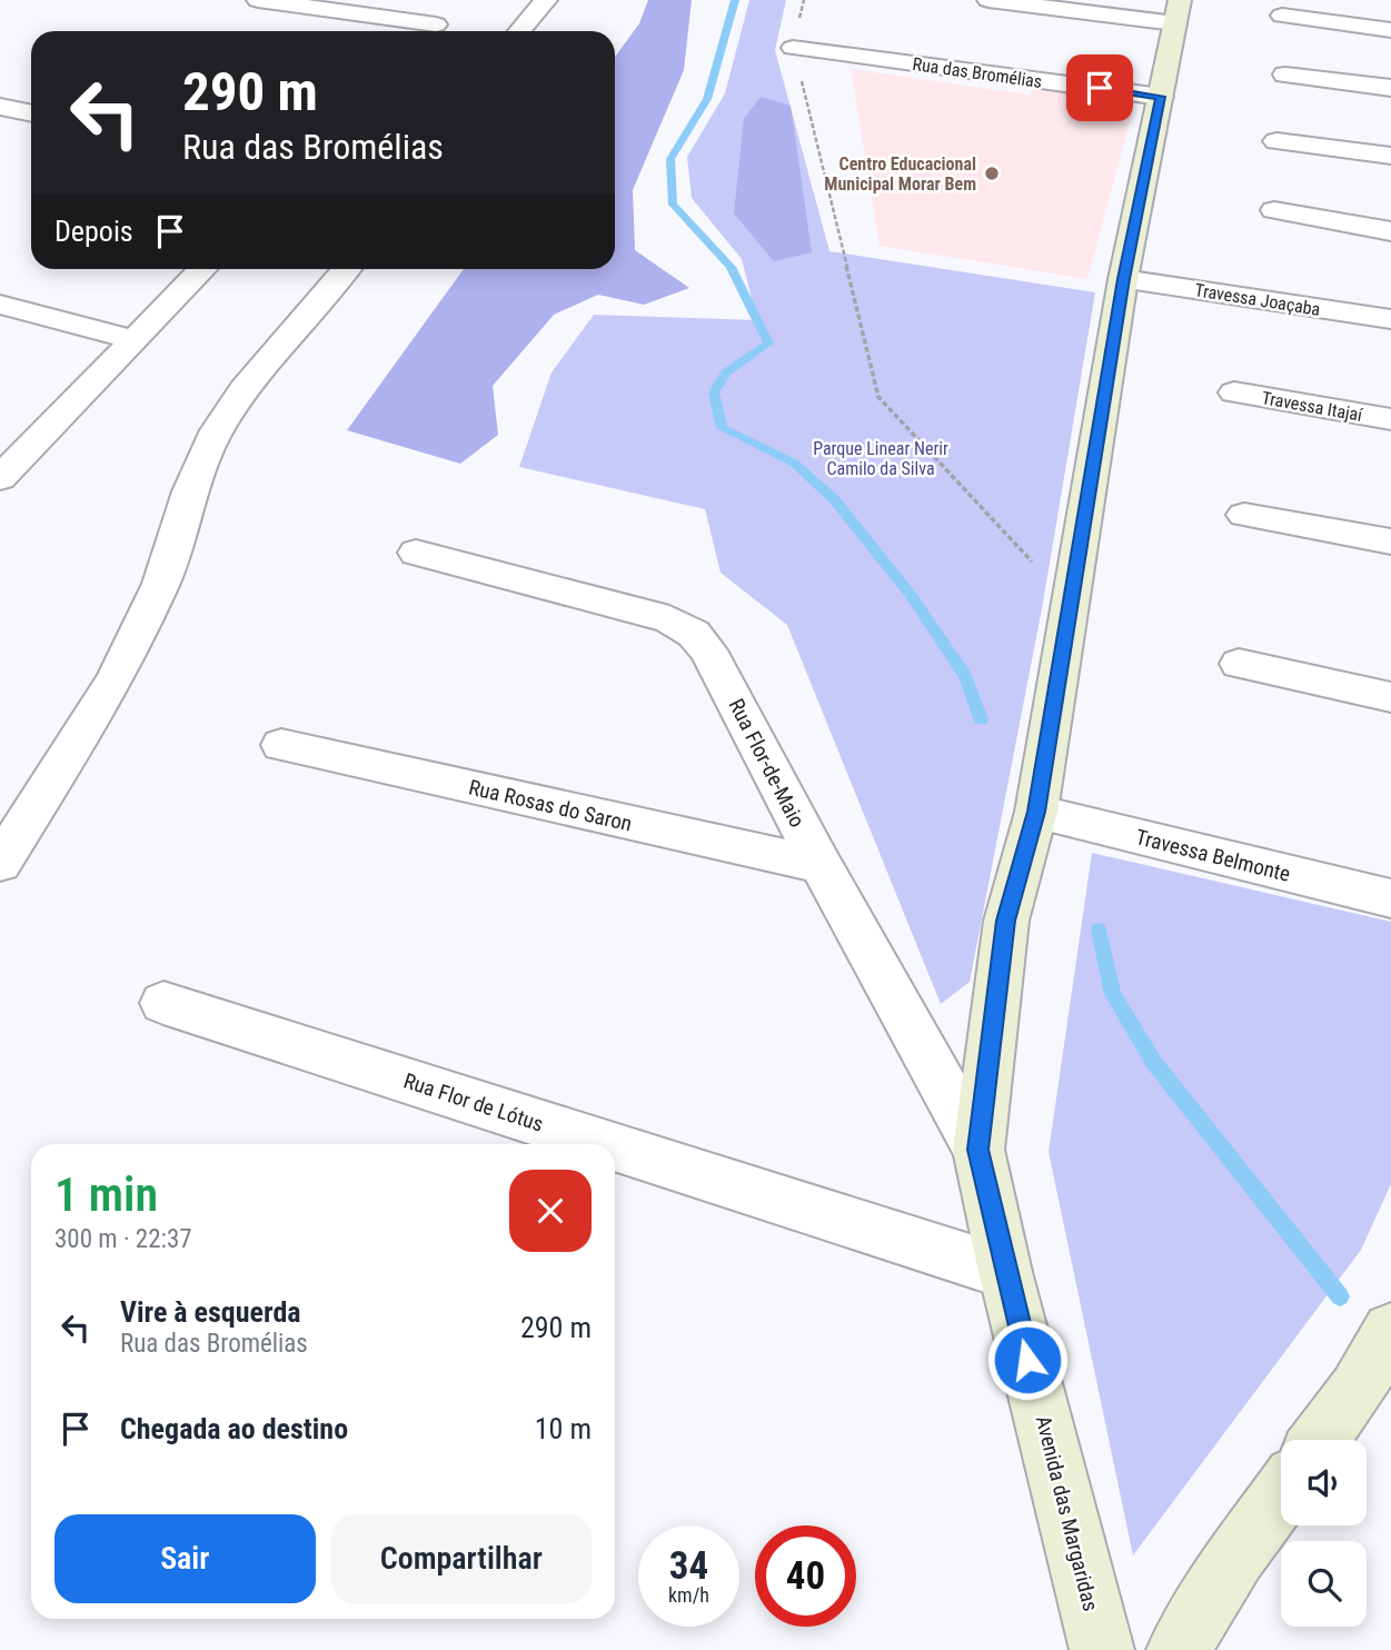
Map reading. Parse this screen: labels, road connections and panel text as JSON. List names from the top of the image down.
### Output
{
  "streets": {
    "street": [
      "Rua das Bromélias",
      "Travessa Joaçaba",
      "Travessa Itajaí",
      "Rua Flor-de-Maio",
      "Rua Rosas do Saron",
      "Travessa Belmonte",
      "Rua Flor de Lótus",
      "Avenida das Margaridas"
    ]
  },
  "crossings": [
    ["Rua das Bromélias", "Avenida das Margaridas"],
    ["Travessa Joaçaba", "Avenida das Margaridas"],
    ["Rua Flor-de-Maio", "Rua Rosas do Saron"],
    ["Rua Flor-de-Maio", "Avenida das Margaridas"],
    ["Travessa Belmonte", "Avenida das Margaridas"],
    ["Rua Flor de Lótus", "Avenida das Margaridas"]
  ],
  "parks": ["Parque Linear Nerir Camilo da Silva"],
  "places": ["Centro Educacional Municipal Morar Bem"],
  "page": {
    "turn": ["290 m", "Rua das Bromélias"],
    "then": "Depois",
    "heading": ["1 min", "300 m · 22:37"],
    "list": [
      {
        "name": "Vire à esquerda",
        "note": "Rua das Bromélias",
        "value": "290 m"
      },
      {
        "name": "Chegada ao destino",
        "value": "10 m"
      }
    ],
    "buttons": ["Sair", "Compartilhar"],
    "speed": "34 km/h",
    "limit": "40"
  }
}
